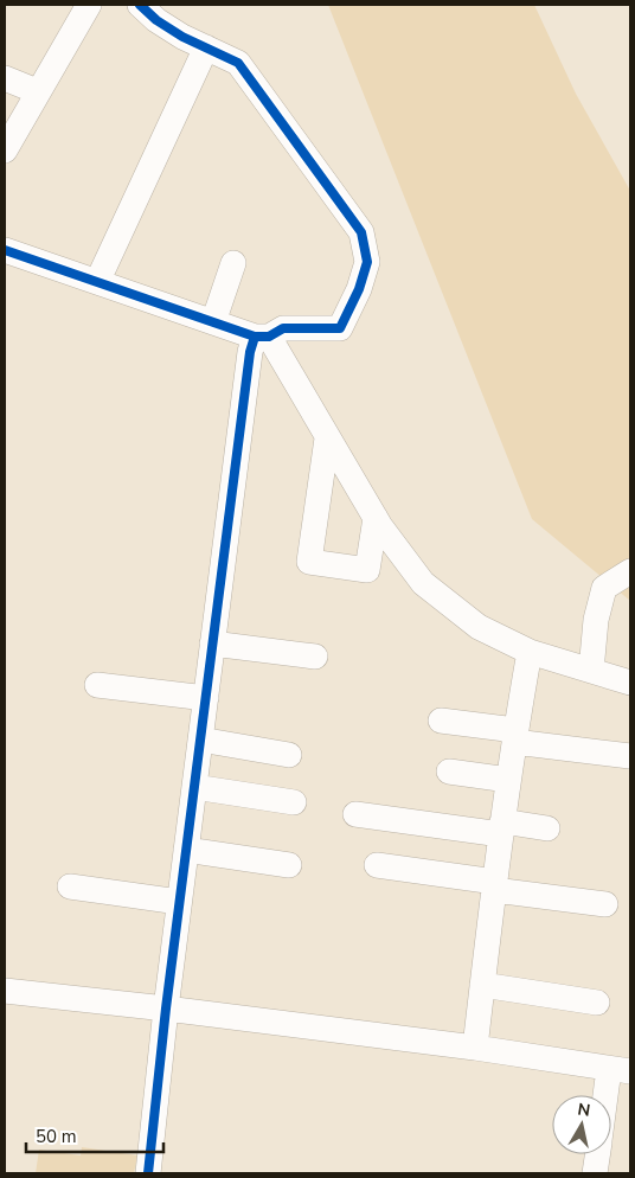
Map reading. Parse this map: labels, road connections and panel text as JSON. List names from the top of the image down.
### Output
{
  "scale_bar": "50 m",
  "north": "top"
}
